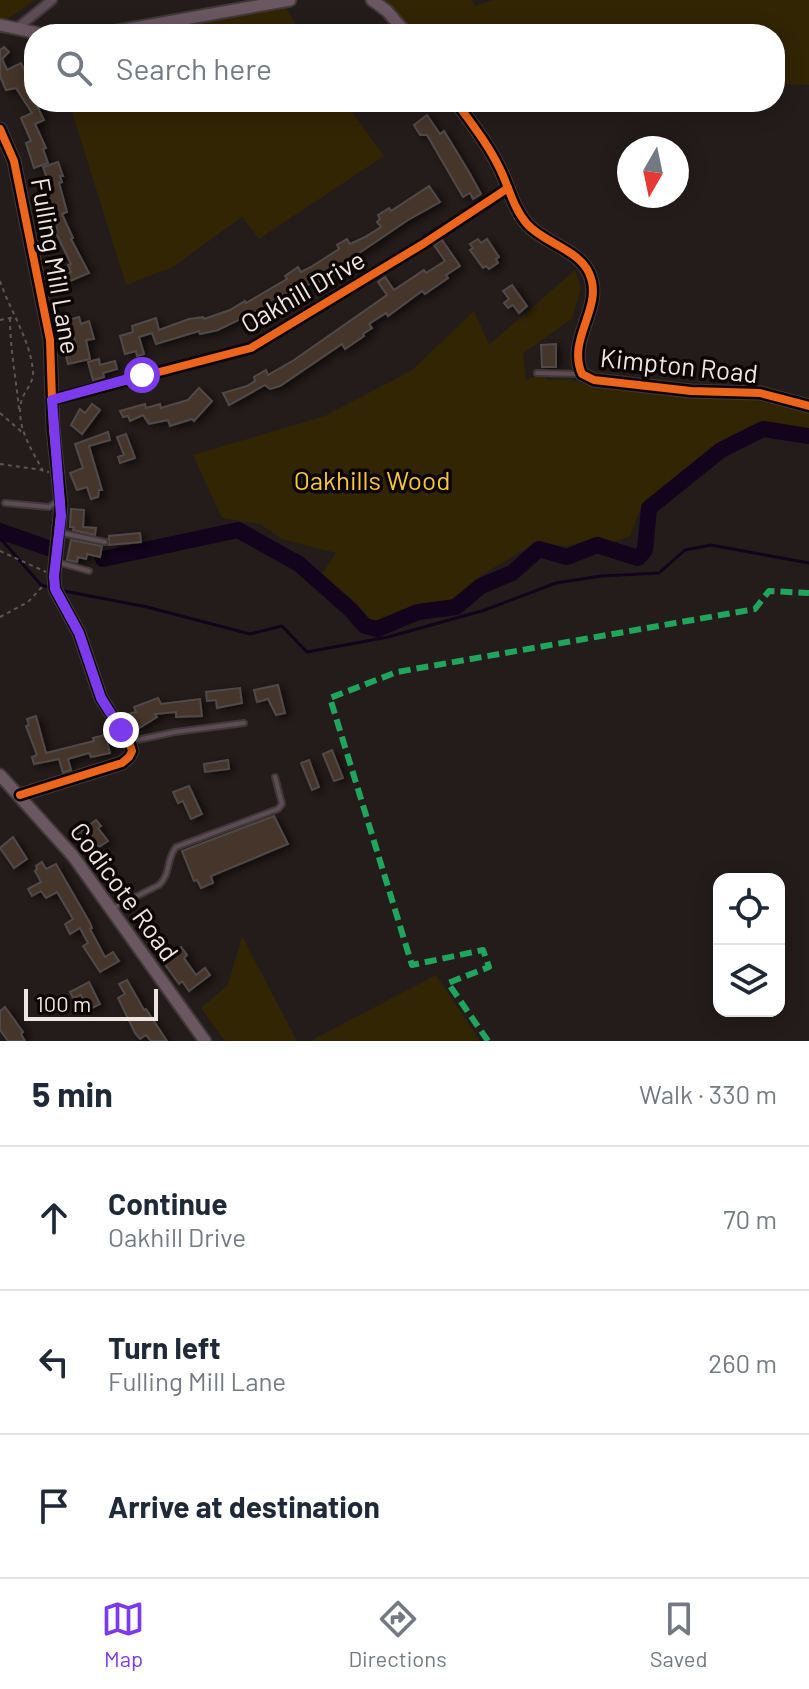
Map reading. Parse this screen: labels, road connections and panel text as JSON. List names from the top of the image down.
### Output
{
  "streets": {
    "street": [
      "Fulling Mill Lane",
      "Oakhill Drive",
      "Kimpton Road",
      "Codicote Road"
    ]
  },
  "crossings": [
    ["Fulling Mill Lane", "Oakhill Drive"],
    ["Oakhill Drive", "Kimpton Road"]
  ],
  "parks": ["Oakhills Wood"],
  "scale_bar": "100 m",
  "north": "bottom",
  "page": {
    "search": "Search here",
    "scale": "100 m",
    "heading": ["5 min", "Walk · 330 m"],
    "list": [
      ["Continue", "Oakhill Drive", "70 m"],
      ["Turn left", "Fulling Mill Lane", "260 m"],
      "Arrive at destination"
    ],
    "nav": ["Map", "Directions", "Saved"]
  }
}
